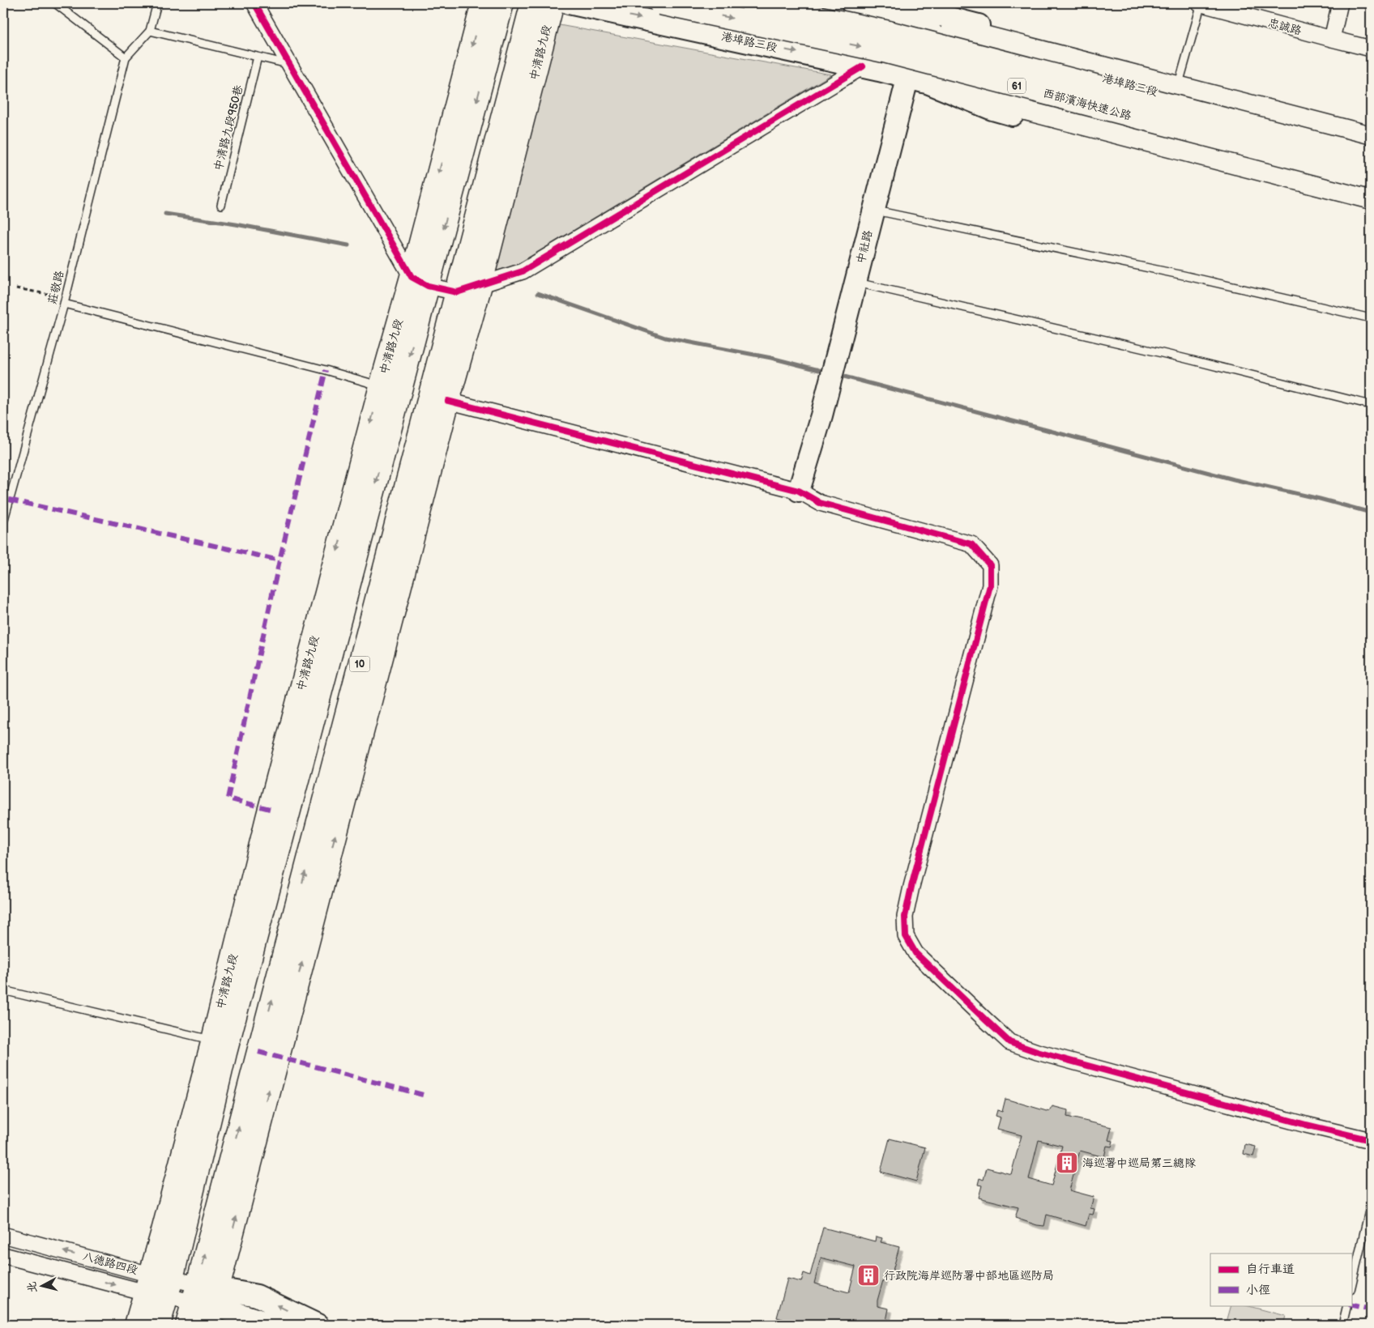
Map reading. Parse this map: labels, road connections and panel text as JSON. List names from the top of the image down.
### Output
{
  "streets": {
    "main road": [
      "中清路九段",
      "61",
      "西部濱海快速公路",
      "10"
    ],
    "street": [
      "忠誠路",
      "港埠路三段",
      "中社路",
      "八德路四段"
    ],
    "lane": ["中清路九段950巷", "莊敬路"]
  },
  "crossings": [
    ["港埠路三段", "中社路"],
    ["中清路九段", "八德路四段"]
  ],
  "places": {
    "building": ["海巡署中巡局第三總隊", "行政院海岸巡防署中部地區巡防局"]
  },
  "legend": ["自行車道", "小徑"],
  "north": "left"
}
